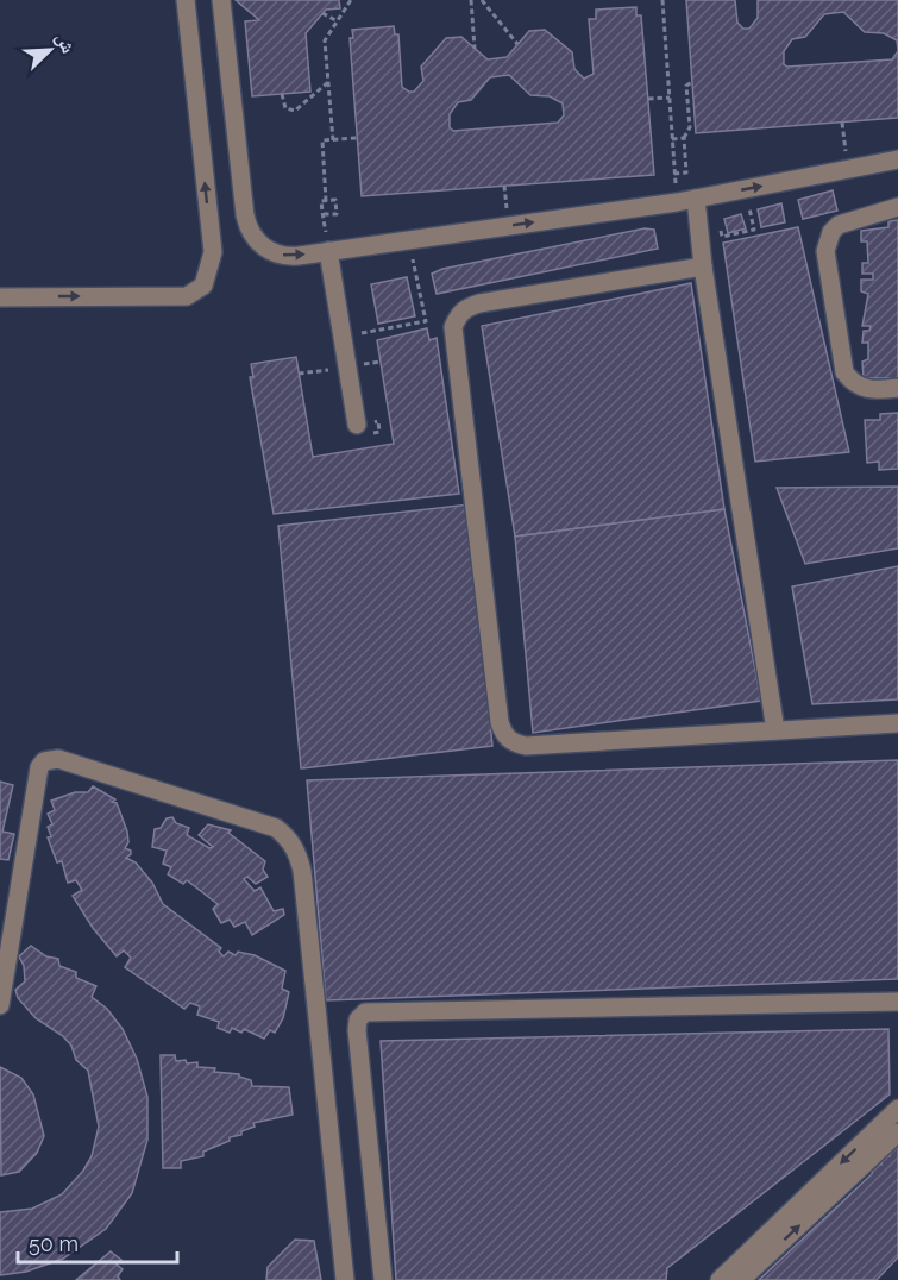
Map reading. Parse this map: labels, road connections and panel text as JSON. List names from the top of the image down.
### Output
{
  "scale_bar": "50 m",
  "north": "top right"
}
